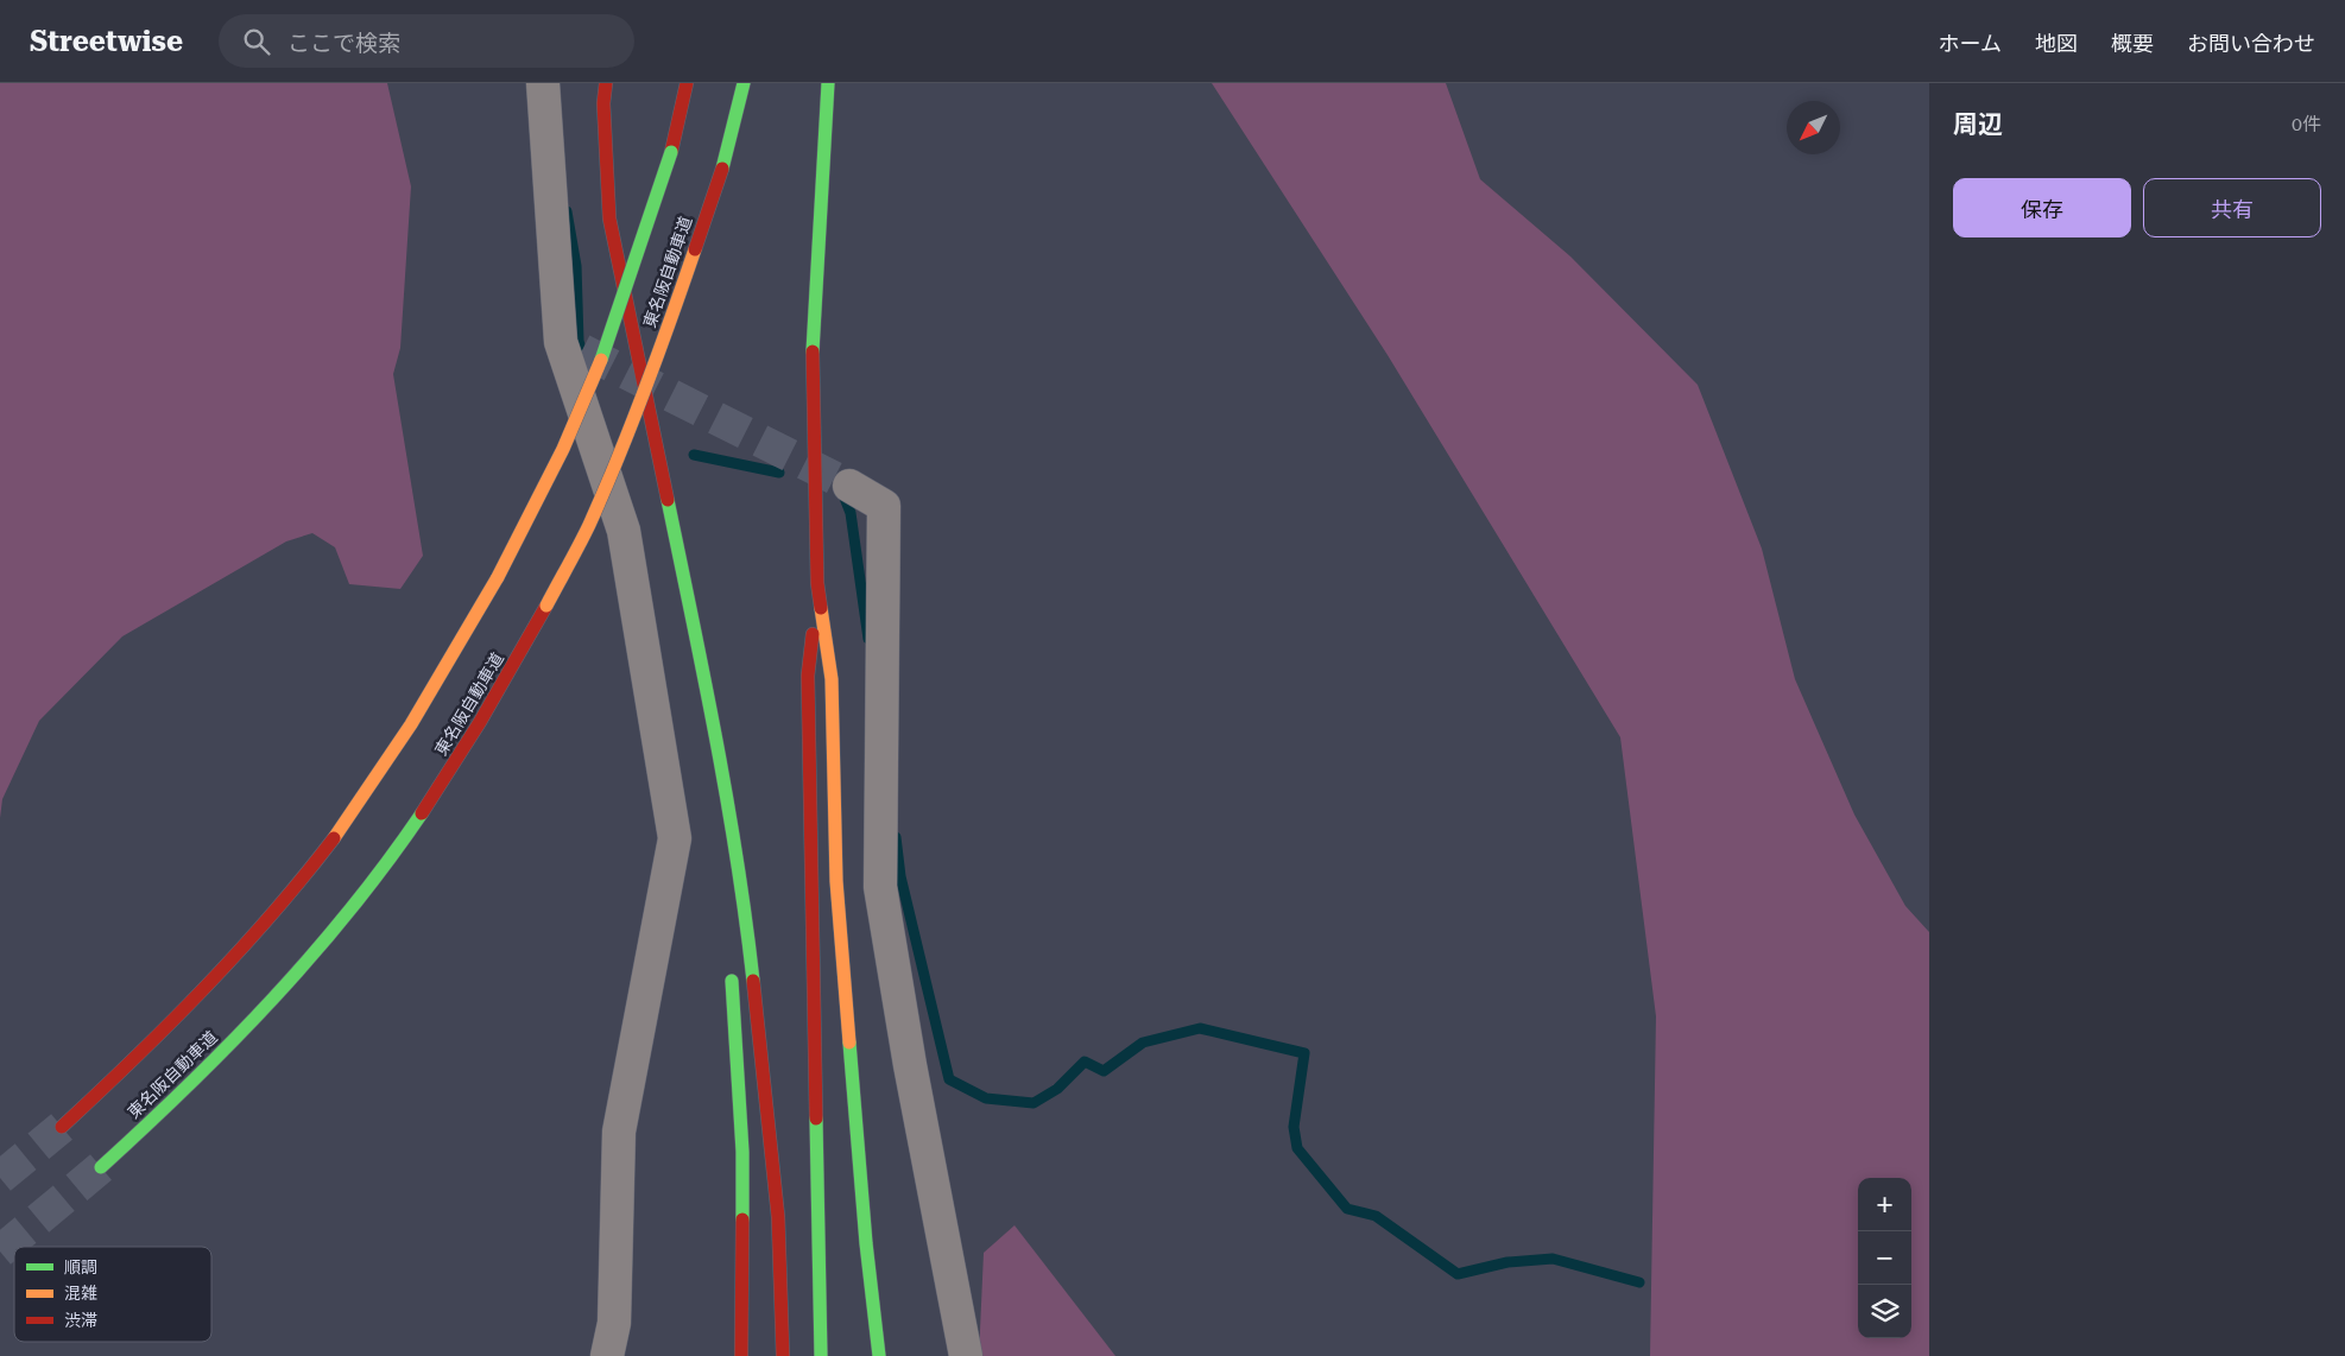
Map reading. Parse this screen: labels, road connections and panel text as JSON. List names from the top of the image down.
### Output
{
  "streets": {
    "highway": ["東名阪自動車道"]
  },
  "legend": ["順調", "混雑", "渋滞"],
  "north": "bottom left",
  "page": {
    "header": "Streetwise",
    "search": "ここで検索",
    "nav": [
      "ホーム",
      "地図",
      "概要",
      "お問い合わせ"
    ],
    "heading": ["周辺", "0件"],
    "buttons": ["保存", "共有"],
    "map_buttons": ["+", "−"]
  }
}
